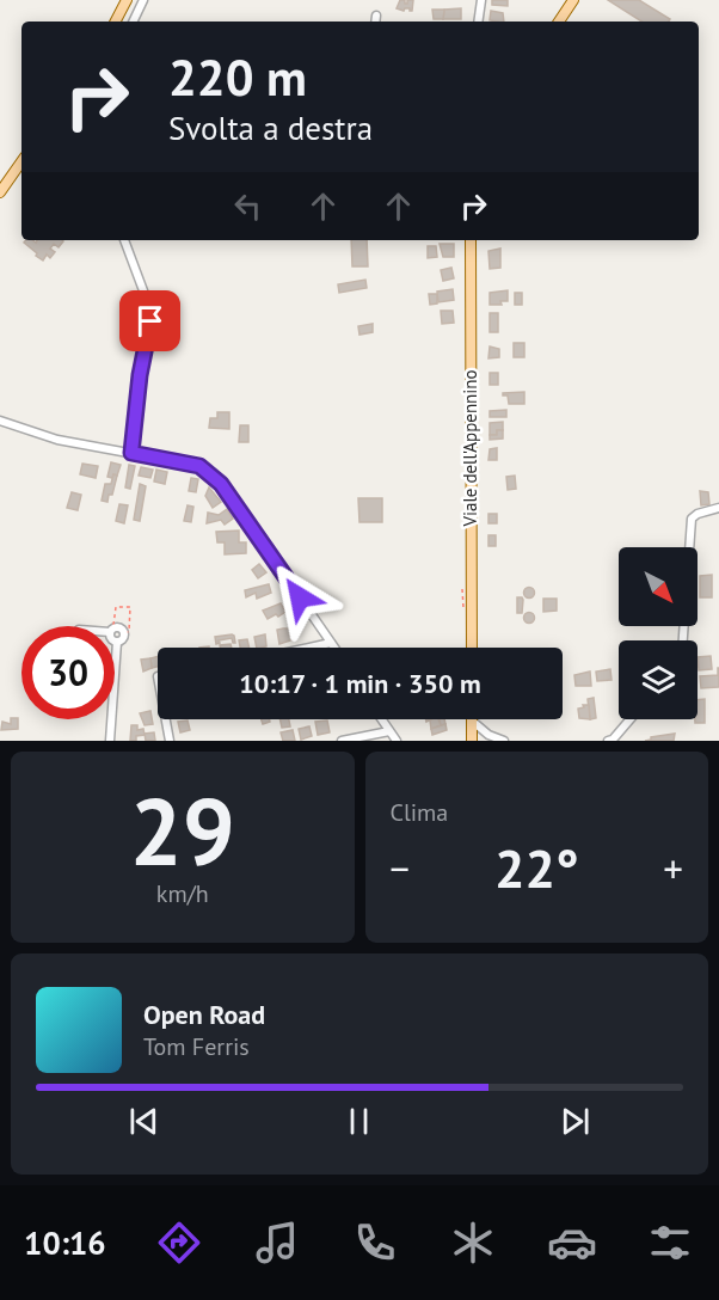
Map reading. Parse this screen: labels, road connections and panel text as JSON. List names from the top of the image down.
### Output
{
  "streets": {
    "main road": ["Viale dell'Appennino"]
  },
  "north": "bottom right",
  "page": {
    "turn": ["220 m", "Svolta a destra"],
    "limit": "30",
    "trip": "10:17 · 1 min · 350 m",
    "tile": [
      ["29", "km/h"],
      "Clima"
    ],
    "heat": ["−", "22°", "+"],
    "song": ["Open Road", "Tom Ferris"],
    "tabs": "10:16"
  }
}
